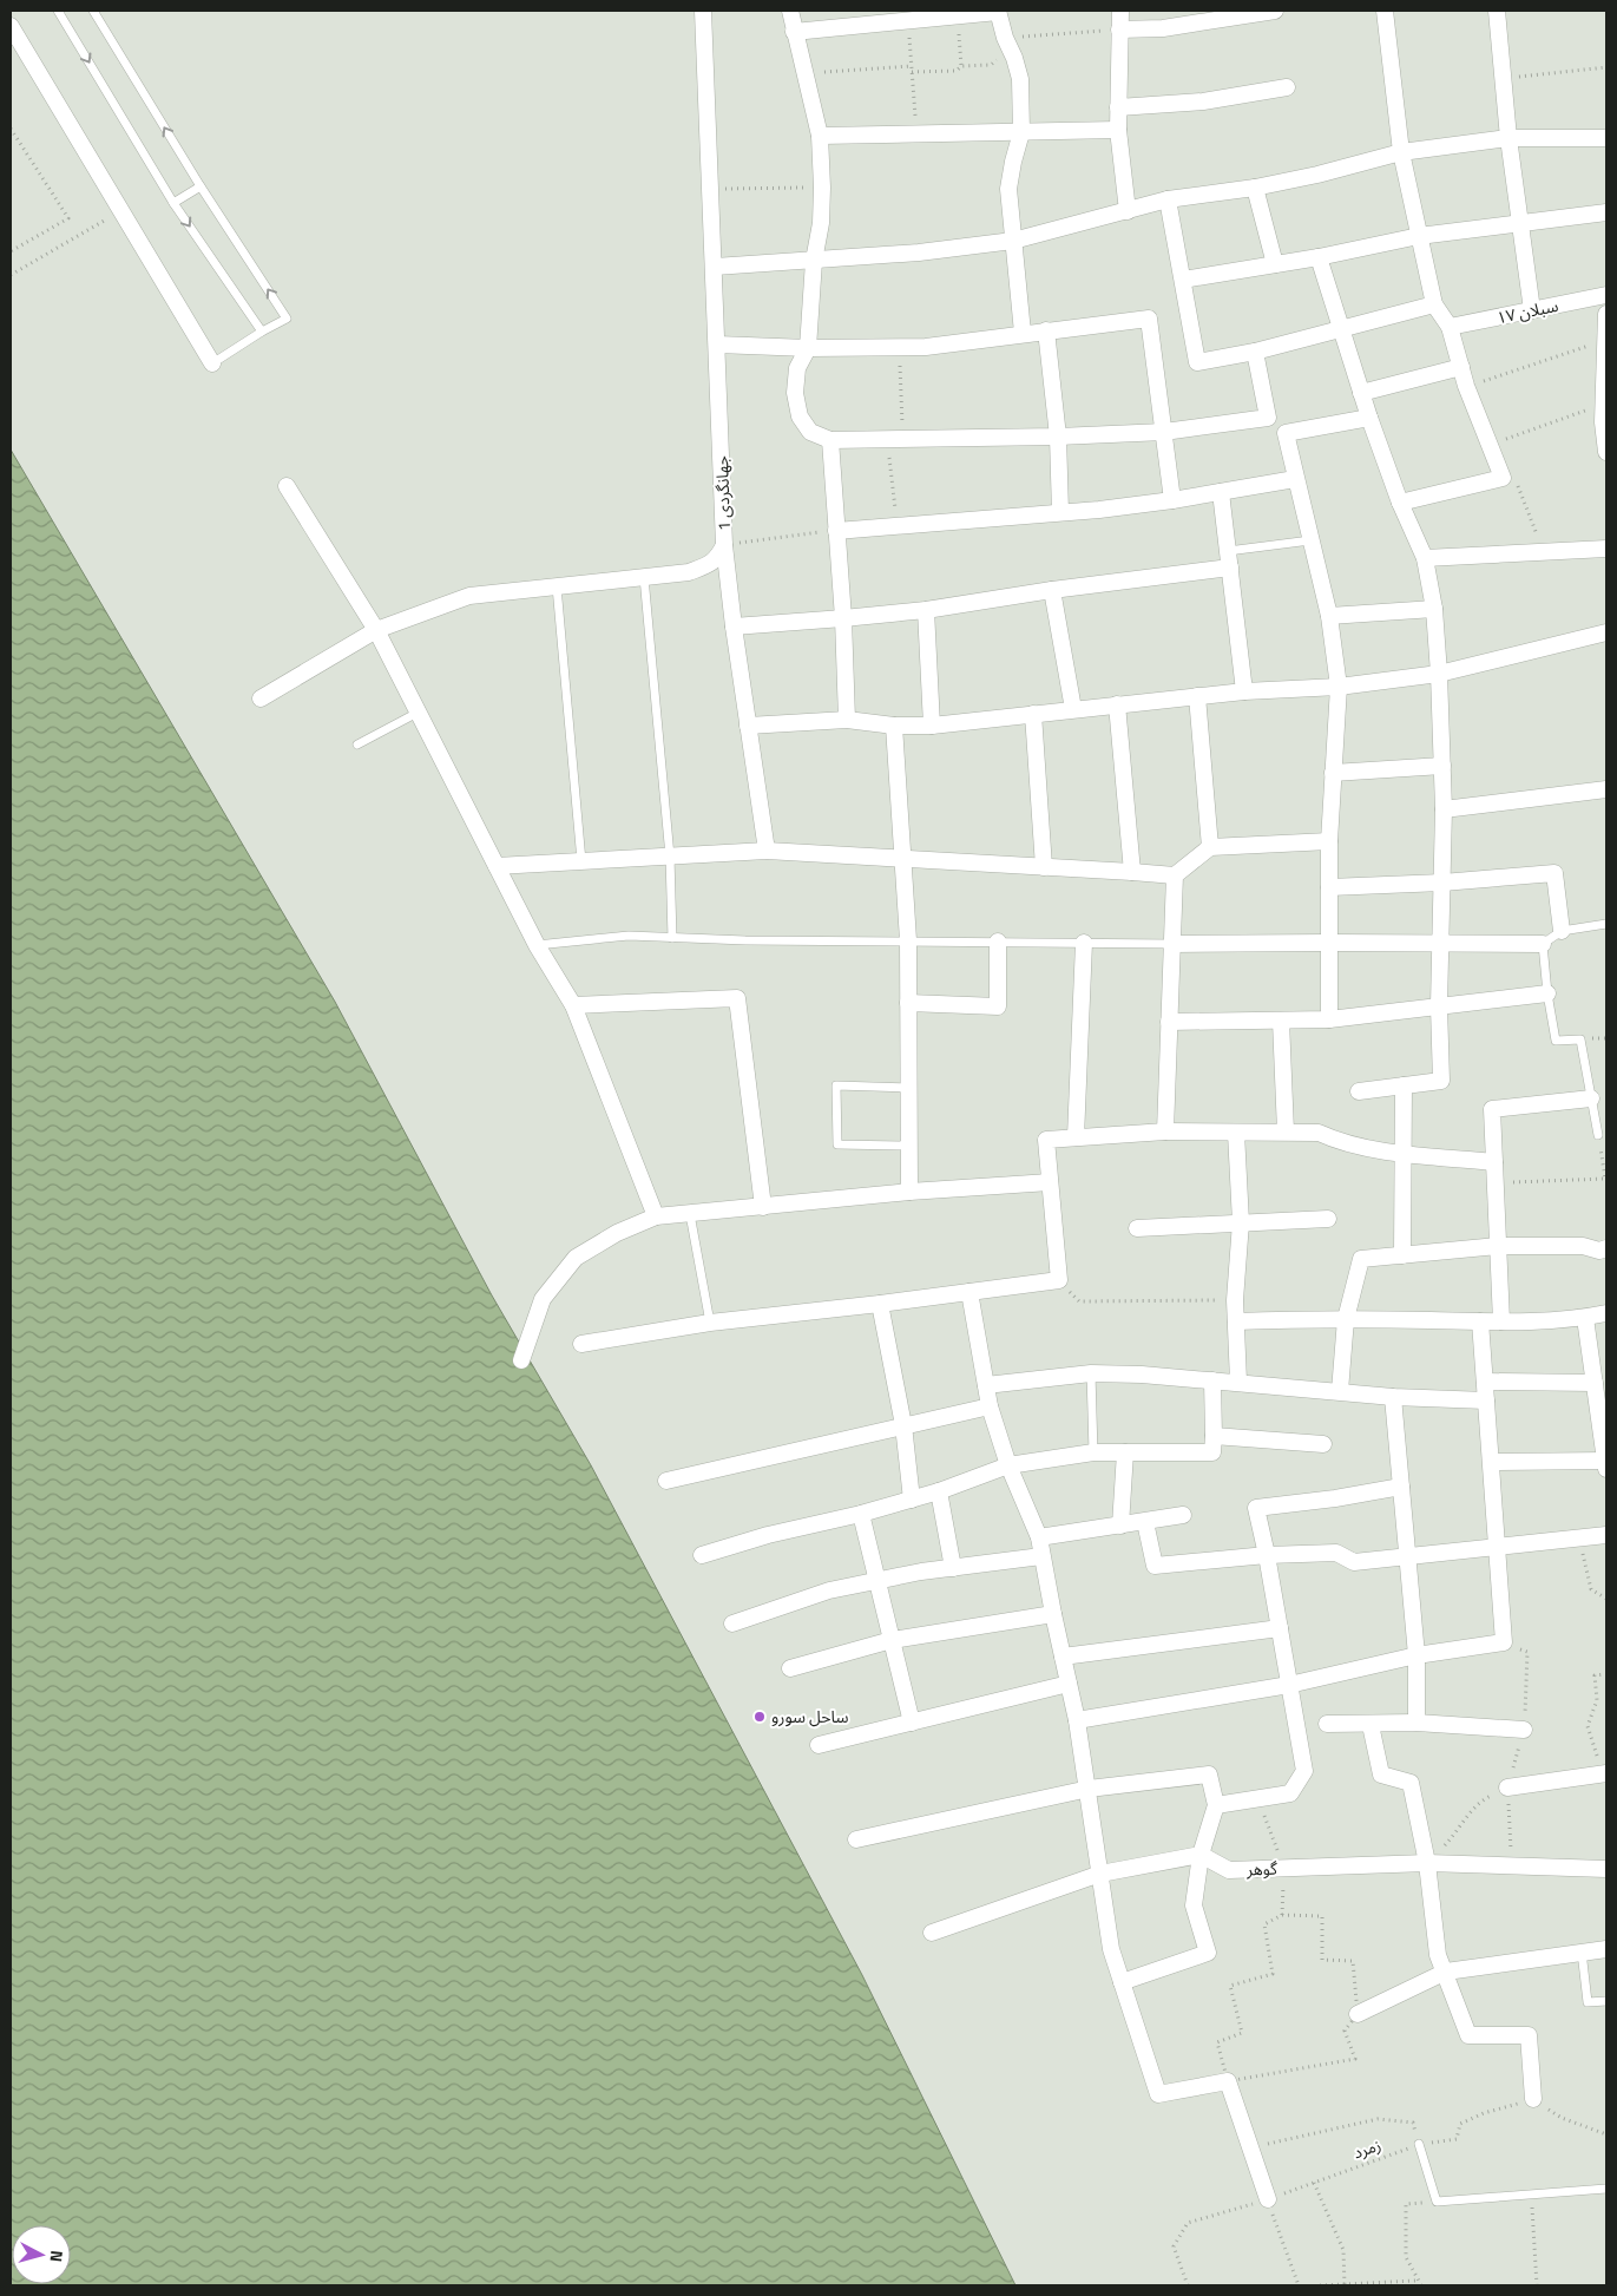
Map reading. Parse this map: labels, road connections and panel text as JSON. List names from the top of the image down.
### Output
{
  "streets": {
    "street": ["سبلان ۱۷", "جهانگردی 1", "گوهر"],
    "path": ["زمرد"]
  },
  "places": ["ساحل سورو"],
  "north": "right"
}
